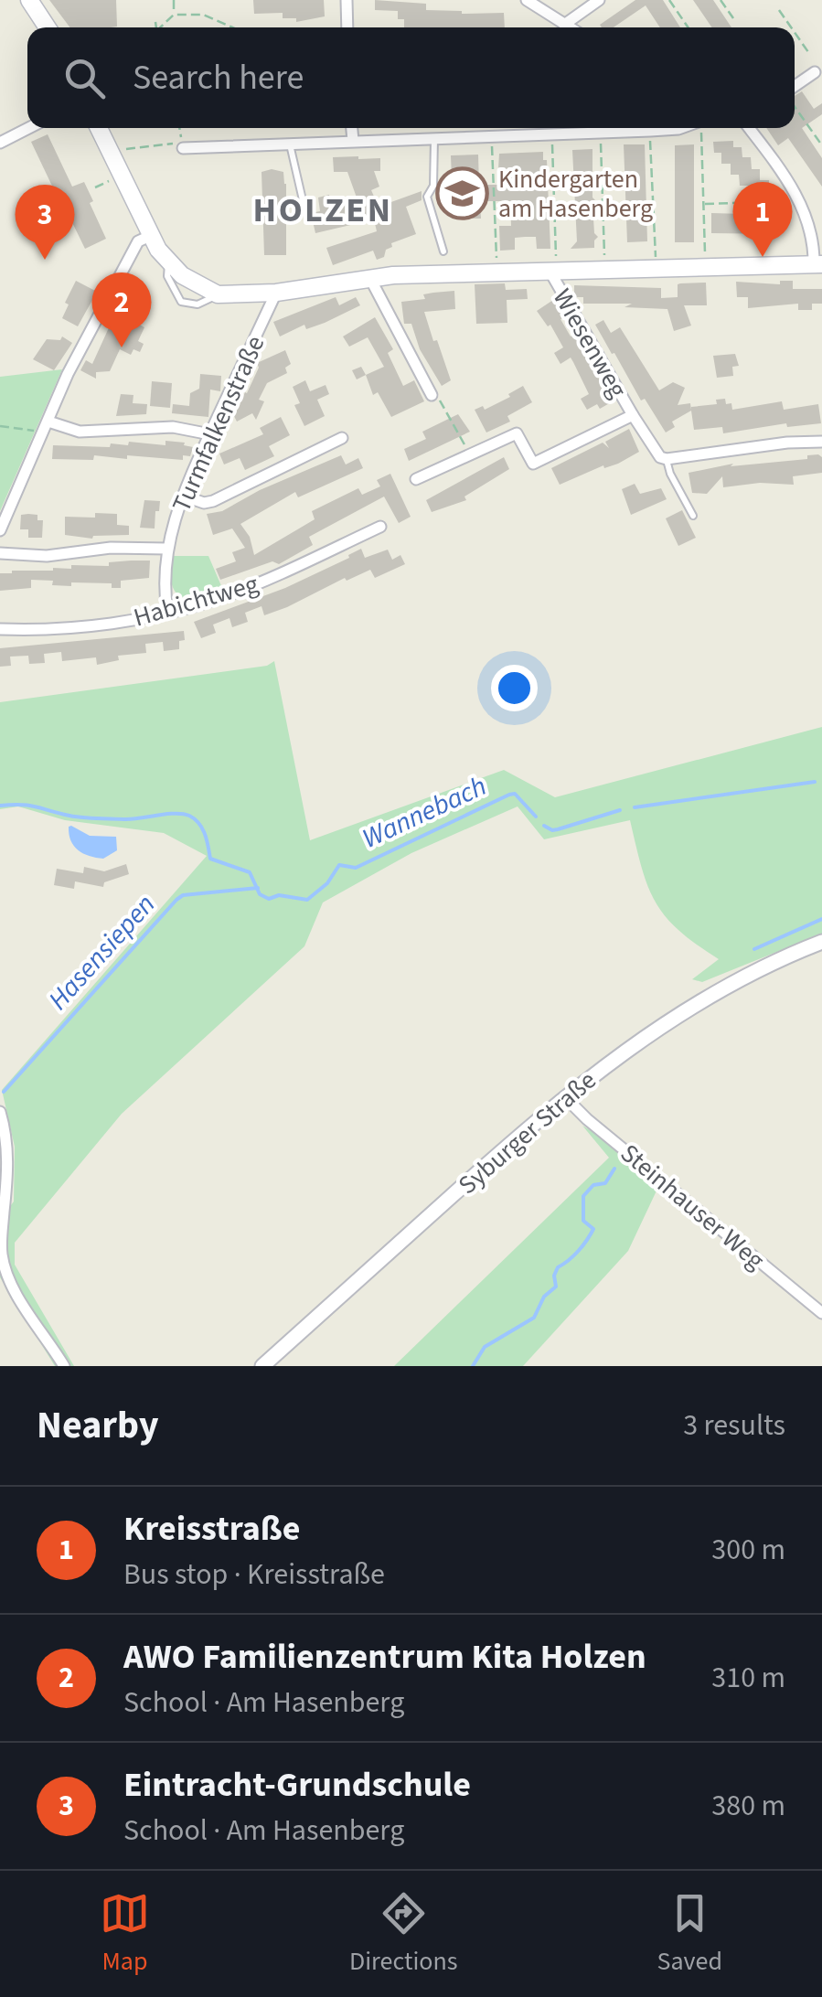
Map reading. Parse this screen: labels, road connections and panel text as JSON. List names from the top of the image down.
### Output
{
  "streets": {
    "street": [
      "Wiesenweg",
      "Turmfalkenstraße",
      "Habichtweg",
      "Syburger Straße",
      "Steinhauser Weg"
    ]
  },
  "crossings": [
    ["Turmfalkenstraße", "Habichtweg"],
    ["Syburger Straße", "Steinhauser Weg"]
  ],
  "districts": ["HOLZEN"],
  "water": ["Wannebach", "Hasensiepen"],
  "places": {
    "school or university": ["Kindergarten am Hasenberg"]
  },
  "page": {
    "search": "Search here",
    "pins": ["1", "3", "2"],
    "heading": ["Nearby", "3 results"],
    "list": [
      {
        "mark": "1",
        "name": "Kreisstraße",
        "note": "Bus stop · Kreisstraße",
        "value": "300 m"
      },
      {
        "mark": "2",
        "name": "AWO Familienzentrum Kita Holzen",
        "note": "School · Am Hasenberg",
        "value": "310 m"
      },
      {
        "mark": "3",
        "name": "Eintracht-Grundschule",
        "note": "School · Am Hasenberg",
        "value": "380 m"
      }
    ],
    "nav": ["Map", "Directions", "Saved"]
  }
}
